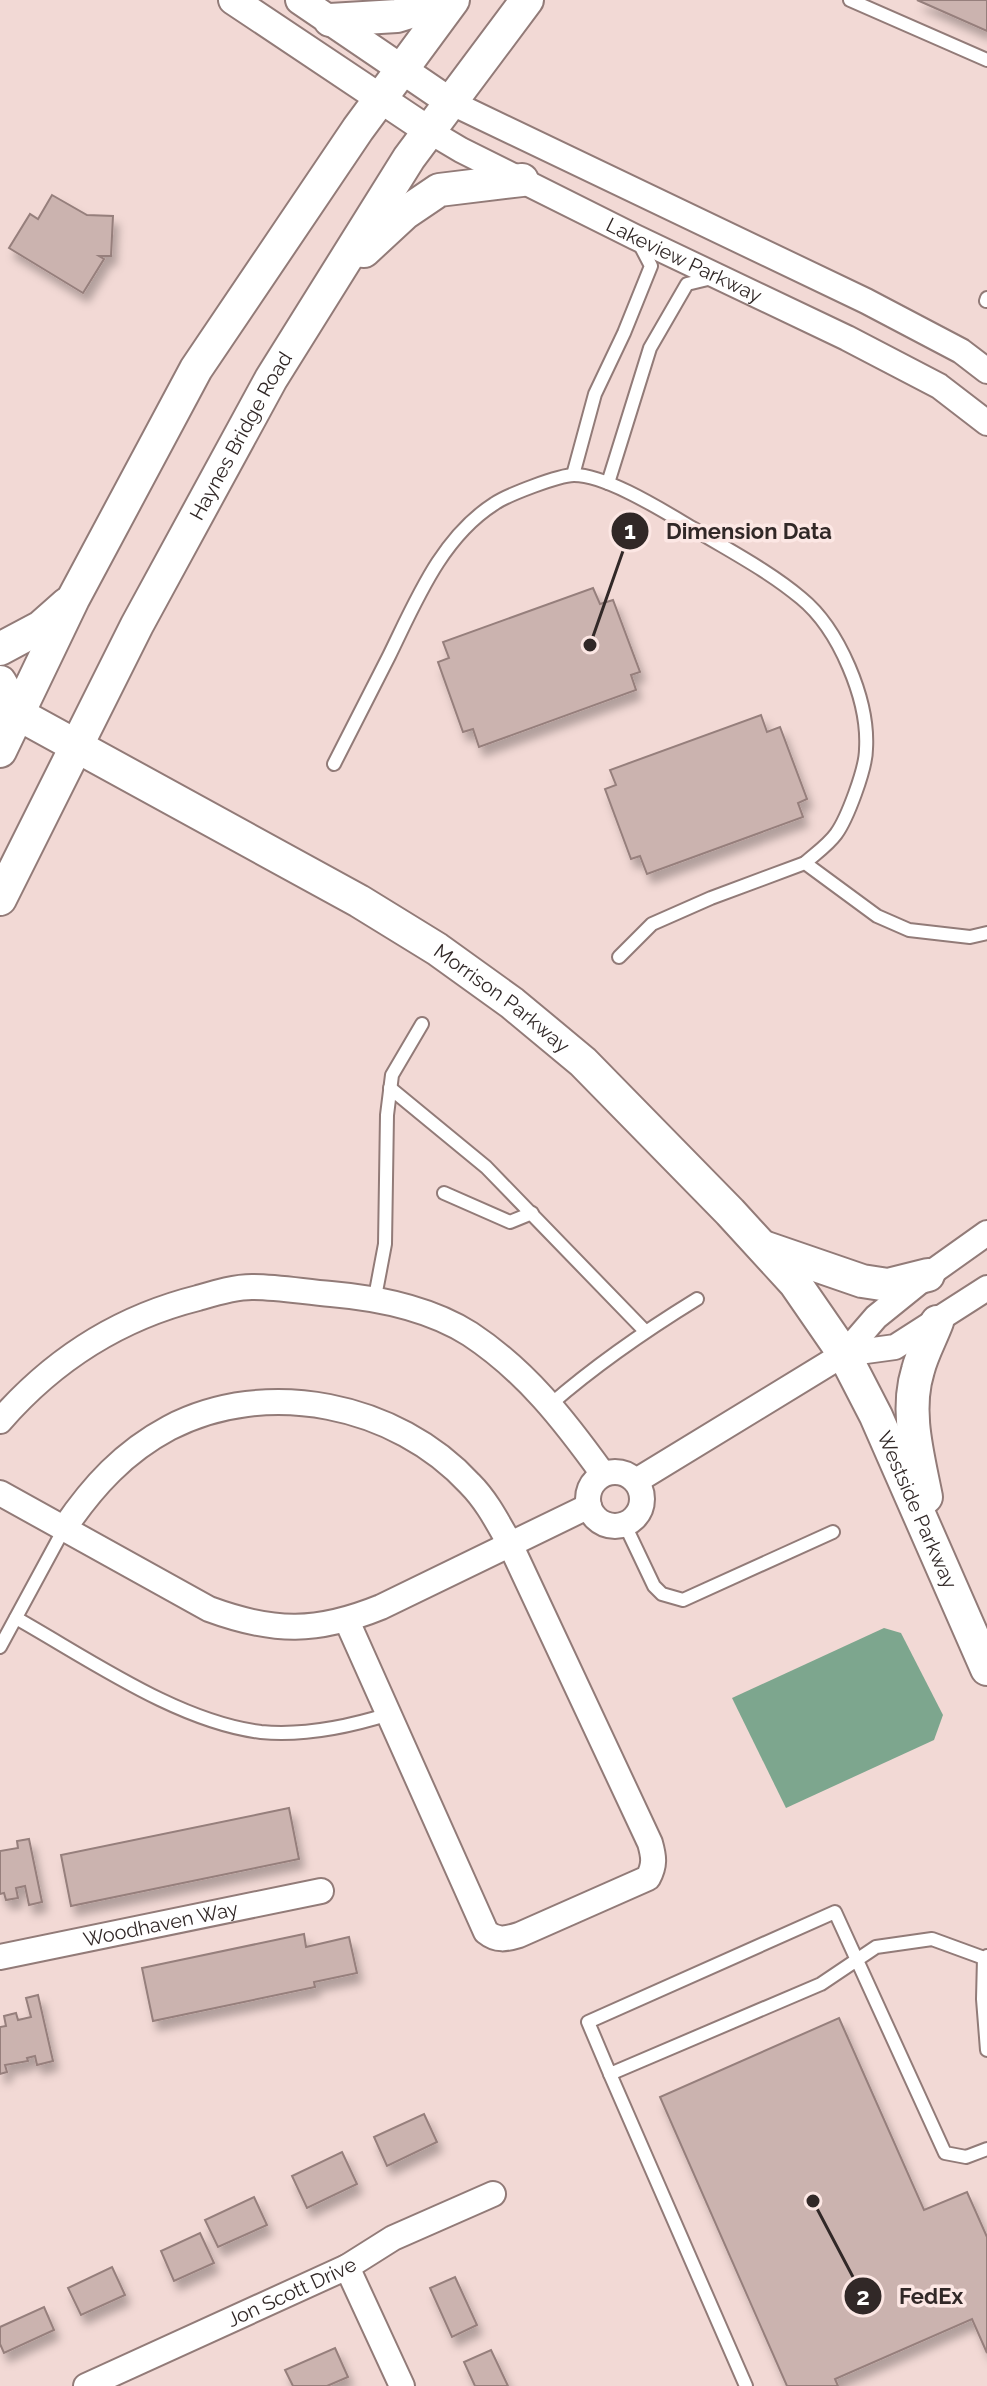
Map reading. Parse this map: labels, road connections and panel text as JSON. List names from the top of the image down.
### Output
{
  "streets": {
    "main road": ["Haynes Bridge Road", "Morrison Parkway", "Westside Parkway"],
    "street": ["Lakeview Parkway", "Woodhaven Way", "Jon Scott Drive"]
  },
  "crossings": [
    ["Lakeview Parkway", "Haynes Bridge Road"],
    ["Haynes Bridge Road", "Morrison Parkway"],
    ["Morrison Parkway", "Westside Parkway"]
  ],
  "places": ["Dimension Data", "FedEx"]
}
